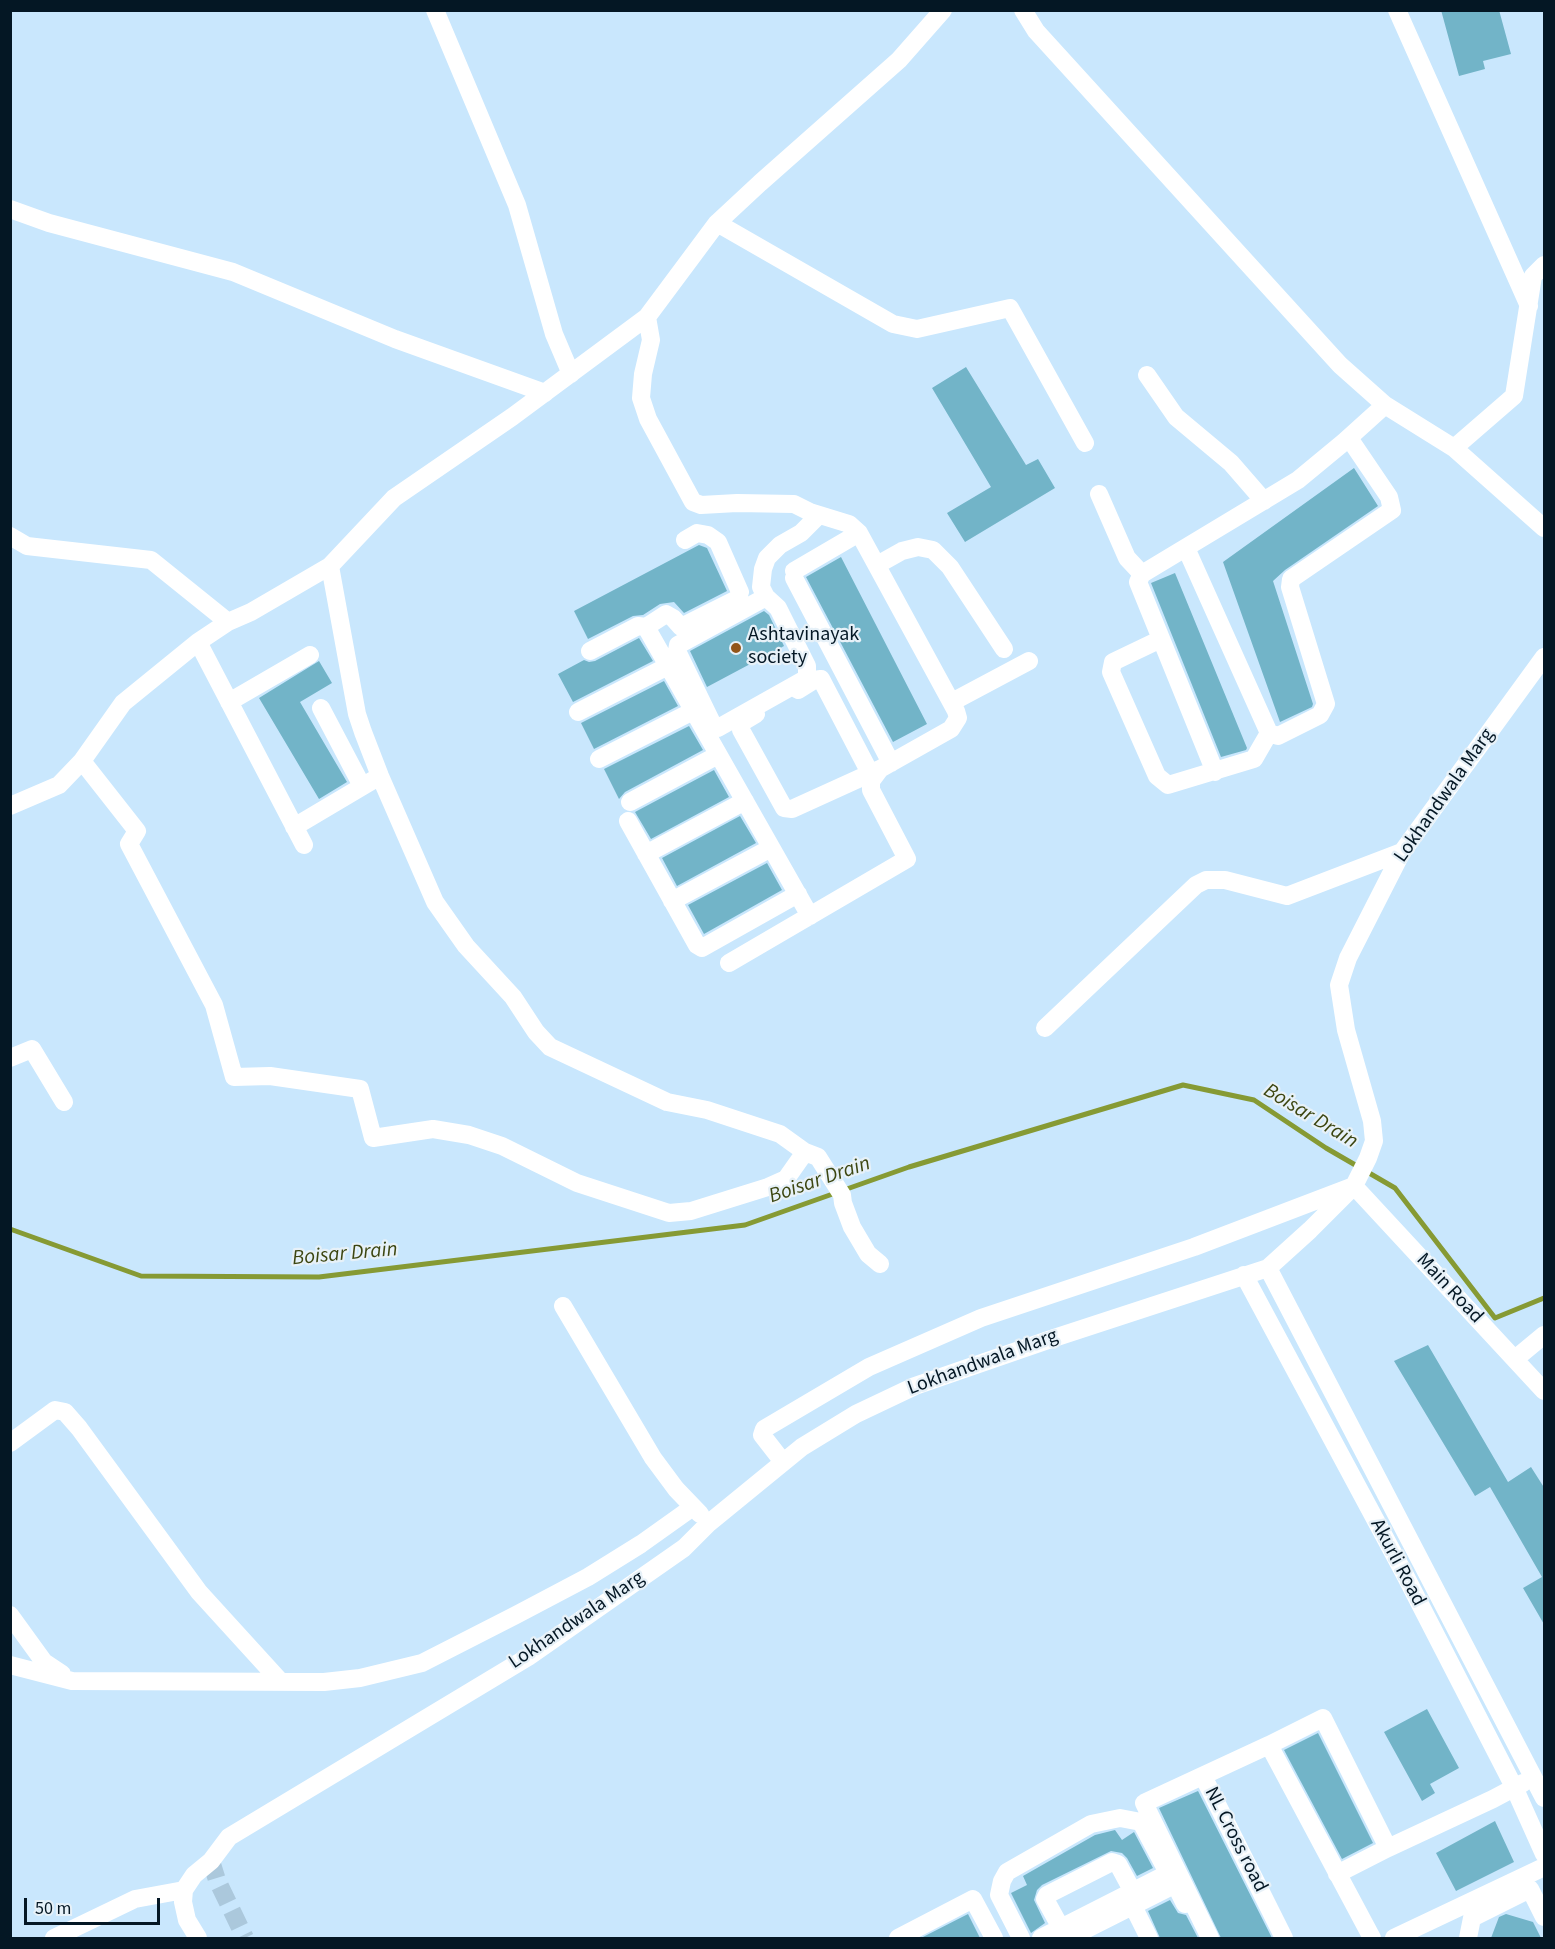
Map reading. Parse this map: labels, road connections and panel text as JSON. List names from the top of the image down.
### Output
{
  "streets": {
    "street": [
      "Lokhandwala Marg",
      "Main Road",
      "Akurli Road",
      "NL Cross road"
    ]
  },
  "crossings": [
    ["Lokhandwala Marg", "Main Road"],
    ["Lokhandwala Marg", "Akurli Road"]
  ],
  "water": ["Boisar Drain"],
  "places": ["Ashtavinayak society"],
  "scale_bar": "50 m"
}
